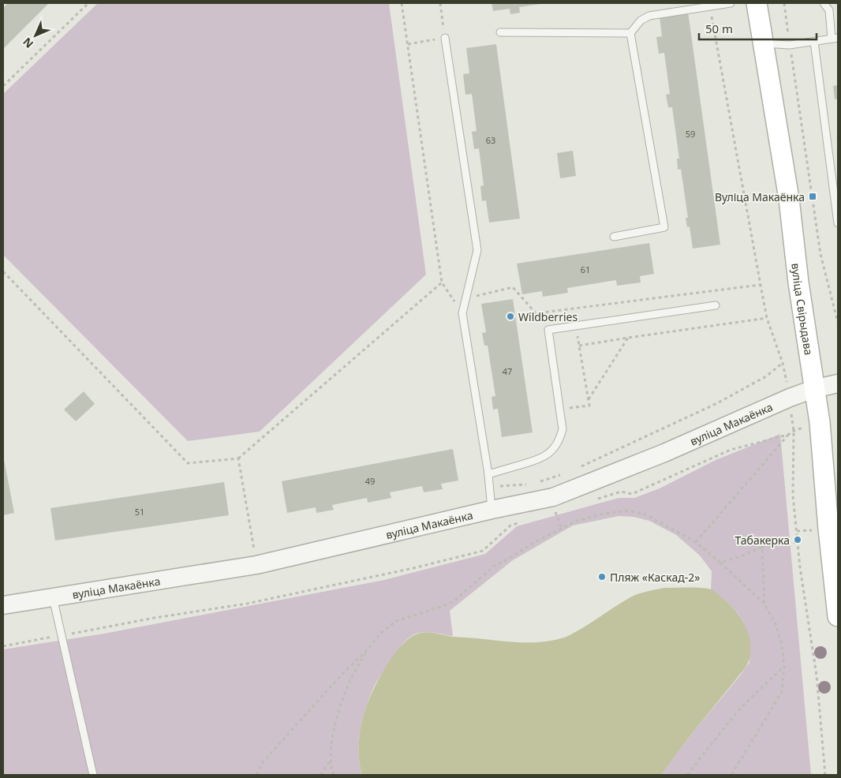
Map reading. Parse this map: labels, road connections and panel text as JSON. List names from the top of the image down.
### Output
{
  "streets": {
    "main road": ["вуліца Свірыдава"],
    "street": ["вуліца Макаёнка"]
  },
  "crossings": [
    ["вуліца Свірыдава", "вуліца Макаёнка"]
  ],
  "places": {
    "transit": ["Вуліца Макаёнка"],
    "other": ["Wildberries", "Табакерка", "Пляж «Каскад-2»"]
  },
  "house_numbers": [
    "59",
    "63",
    "61",
    "47",
    "49",
    "51"
  ],
  "scale_bar": "50 m",
  "north": "bottom left"
}
